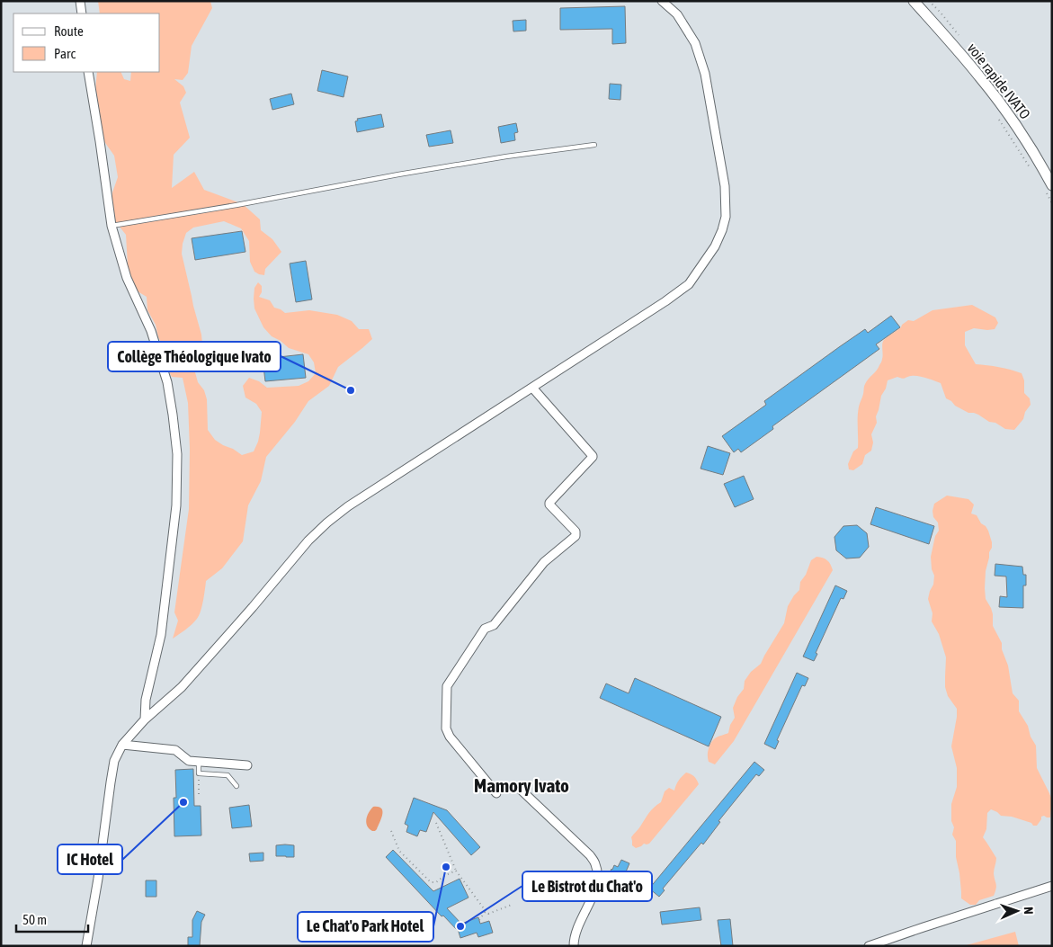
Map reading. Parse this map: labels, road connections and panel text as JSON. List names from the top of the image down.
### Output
{
  "streets": {
    "main road": ["voie rapide IVATO"]
  },
  "districts": ["Mamory Ivato"],
  "places": [
    "Collège Théologique Ivato",
    "IC Hotel",
    "Le Chat'o Park Hotel",
    "Le Bistrot du Chat'o"
  ],
  "legend": ["Route", "Parc"],
  "scale_bar": "50 m",
  "north": "right"
}
